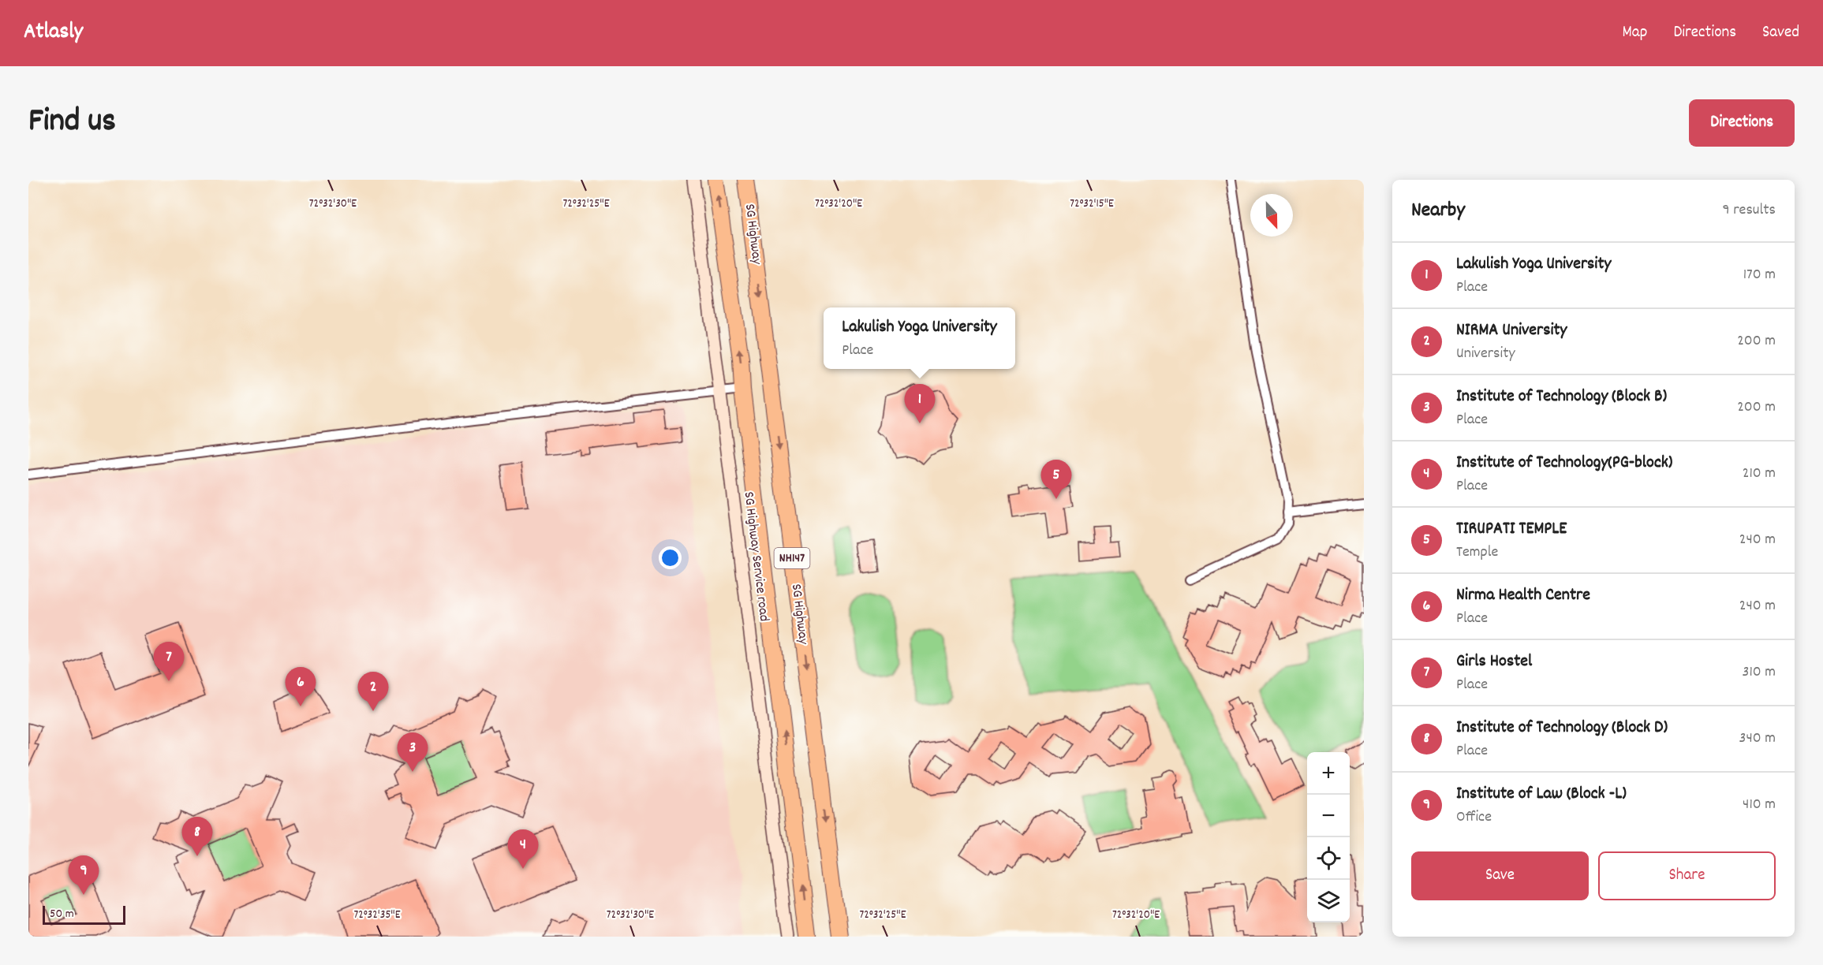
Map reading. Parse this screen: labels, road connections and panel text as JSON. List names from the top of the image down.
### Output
{
  "streets": {
    "highway": ["SG Highway", "NH147"],
    "street": ["SG Highway Service road"]
  },
  "scale_bar": "50 m",
  "north": "bottom",
  "page": {
    "header": "Atlasly",
    "nav": ["Map", "Directions", "Saved"],
    "title": "Find us",
    "buttons": [
      "Directions",
      ["Save", "Share"]
    ],
    "heading": ["Nearby", "9 results"],
    "list": [
      {
        "mark": "1",
        "name": "Lakulish Yoga University",
        "note": "Place",
        "value": "170 m"
      },
      {
        "mark": "2",
        "name": "NIRMA University",
        "note": "University",
        "value": "200 m"
      },
      {
        "mark": "3",
        "name": "Institute of Technology (Block B)",
        "note": "Place",
        "value": "200 m"
      },
      {
        "mark": "4",
        "name": "Institute of Technology(PG-block)",
        "note": "Place",
        "value": "210 m"
      },
      {
        "mark": "5",
        "name": "TIRUPATI TEMPLE",
        "note": "Temple",
        "value": "240 m"
      },
      {
        "mark": "6",
        "name": "Nirma Health Centre",
        "note": "Place",
        "value": "240 m"
      },
      {
        "mark": "7",
        "name": "Girls Hostel",
        "note": "Place",
        "value": "310 m"
      },
      {
        "mark": "8",
        "name": "Institute of Technology (Block D)",
        "note": "Place",
        "value": "340 m"
      },
      {
        "mark": "9",
        "name": "Institute of Law (Block -L)",
        "note": "Office",
        "value": "410 m"
      }
    ],
    "popup": ["Lakulish Yoga University", "Place"],
    "pins": [
      "1",
      "5",
      "7",
      "6",
      "2",
      "3",
      "8",
      "4",
      "9"
    ],
    "map_buttons": ["+", "−"],
    "scale": "50 m"
  },
  "coordinates": [
    "72°32'30\"E",
    "72°32'25\"E",
    "72°32'15\"E",
    "72°32'20\"E",
    "72°32'35\"E"
  ]
}
